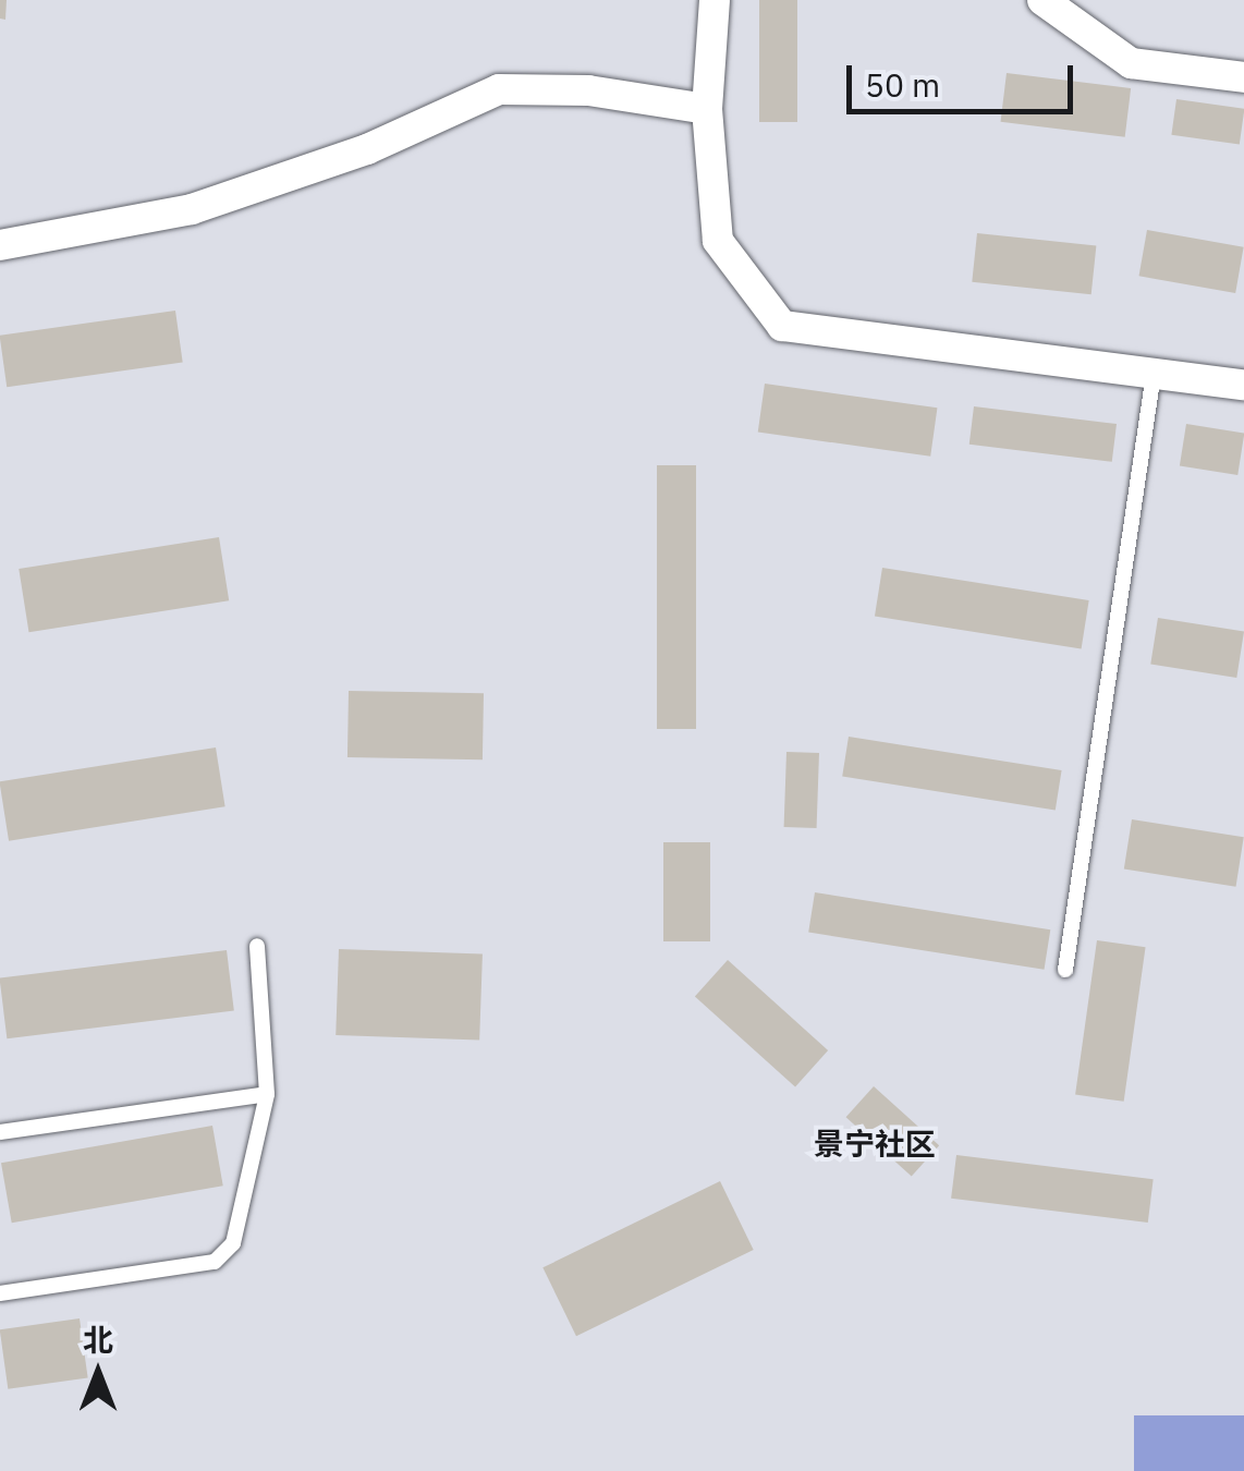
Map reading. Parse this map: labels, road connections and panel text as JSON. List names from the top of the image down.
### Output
{
  "districts": ["景宁社区"],
  "scale_bar": "50 m",
  "north": "top"
}
